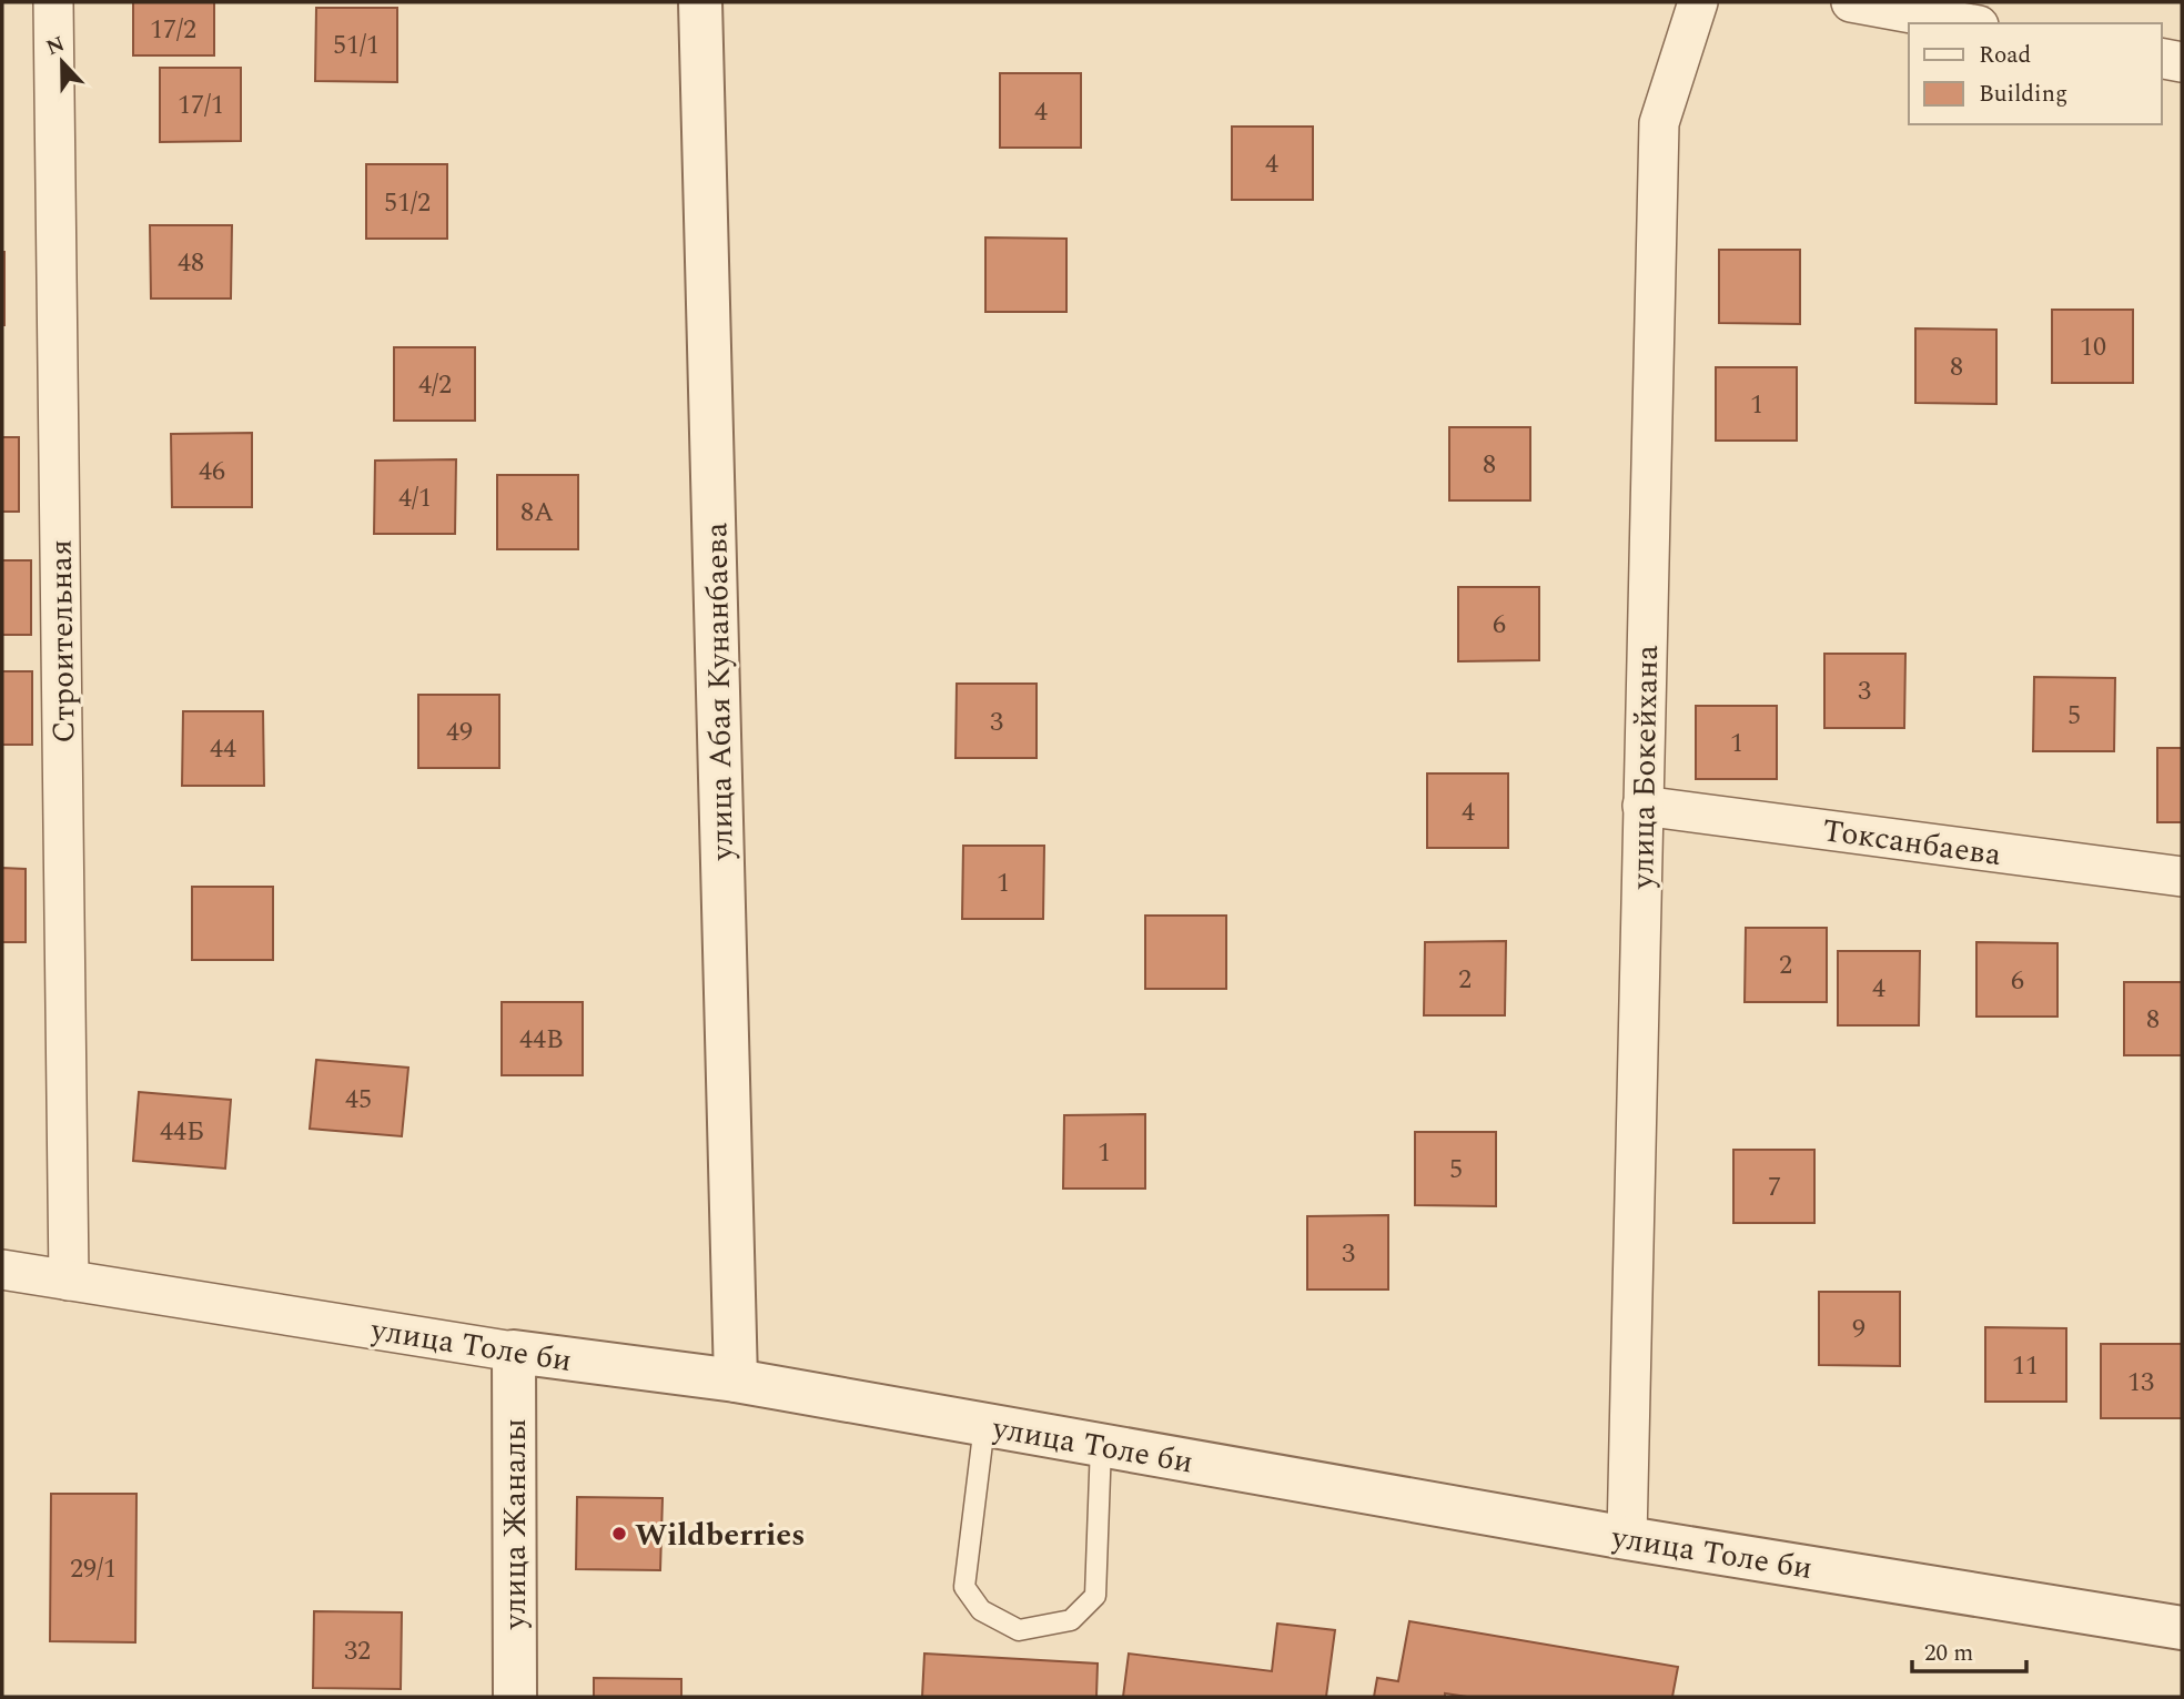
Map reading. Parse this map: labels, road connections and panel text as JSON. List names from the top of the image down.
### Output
{
  "streets": {
    "street": [
      "Строительная",
      "улица Абая Кунанбаева",
      "улица Бокейхана",
      "Токсанбаева",
      "улица Толе би",
      "улица Жаналы"
    ]
  },
  "crossings": [
    ["Строительная", "улица Толе би"],
    ["улица Абая Кунанбаева", "улица Толе би"],
    ["улица Бокейхана", "Токсанбаева"],
    ["улица Бокейхана", "улица Толе би"],
    ["улица Толе би", "улица Жаналы"]
  ],
  "places": ["Wildberries"],
  "house_numbers": [
    "17/2",
    "51/1",
    "17/1",
    "4",
    "4",
    "51/2",
    "48",
    "10",
    "8",
    "4/2",
    "1",
    "8",
    "46",
    "4/1",
    "8А",
    "6",
    "3",
    "5",
    "3",
    "49",
    "1",
    "44",
    "4",
    "1",
    "2",
    "2",
    "6",
    "4",
    "8",
    "44В",
    "45",
    "44Б",
    "1",
    "5",
    "7",
    "3",
    "9",
    "11",
    "13",
    "29/1",
    "32"
  ],
  "legend": ["Road", "Building"],
  "scale_bar": "20 m",
  "north": "top"
}
